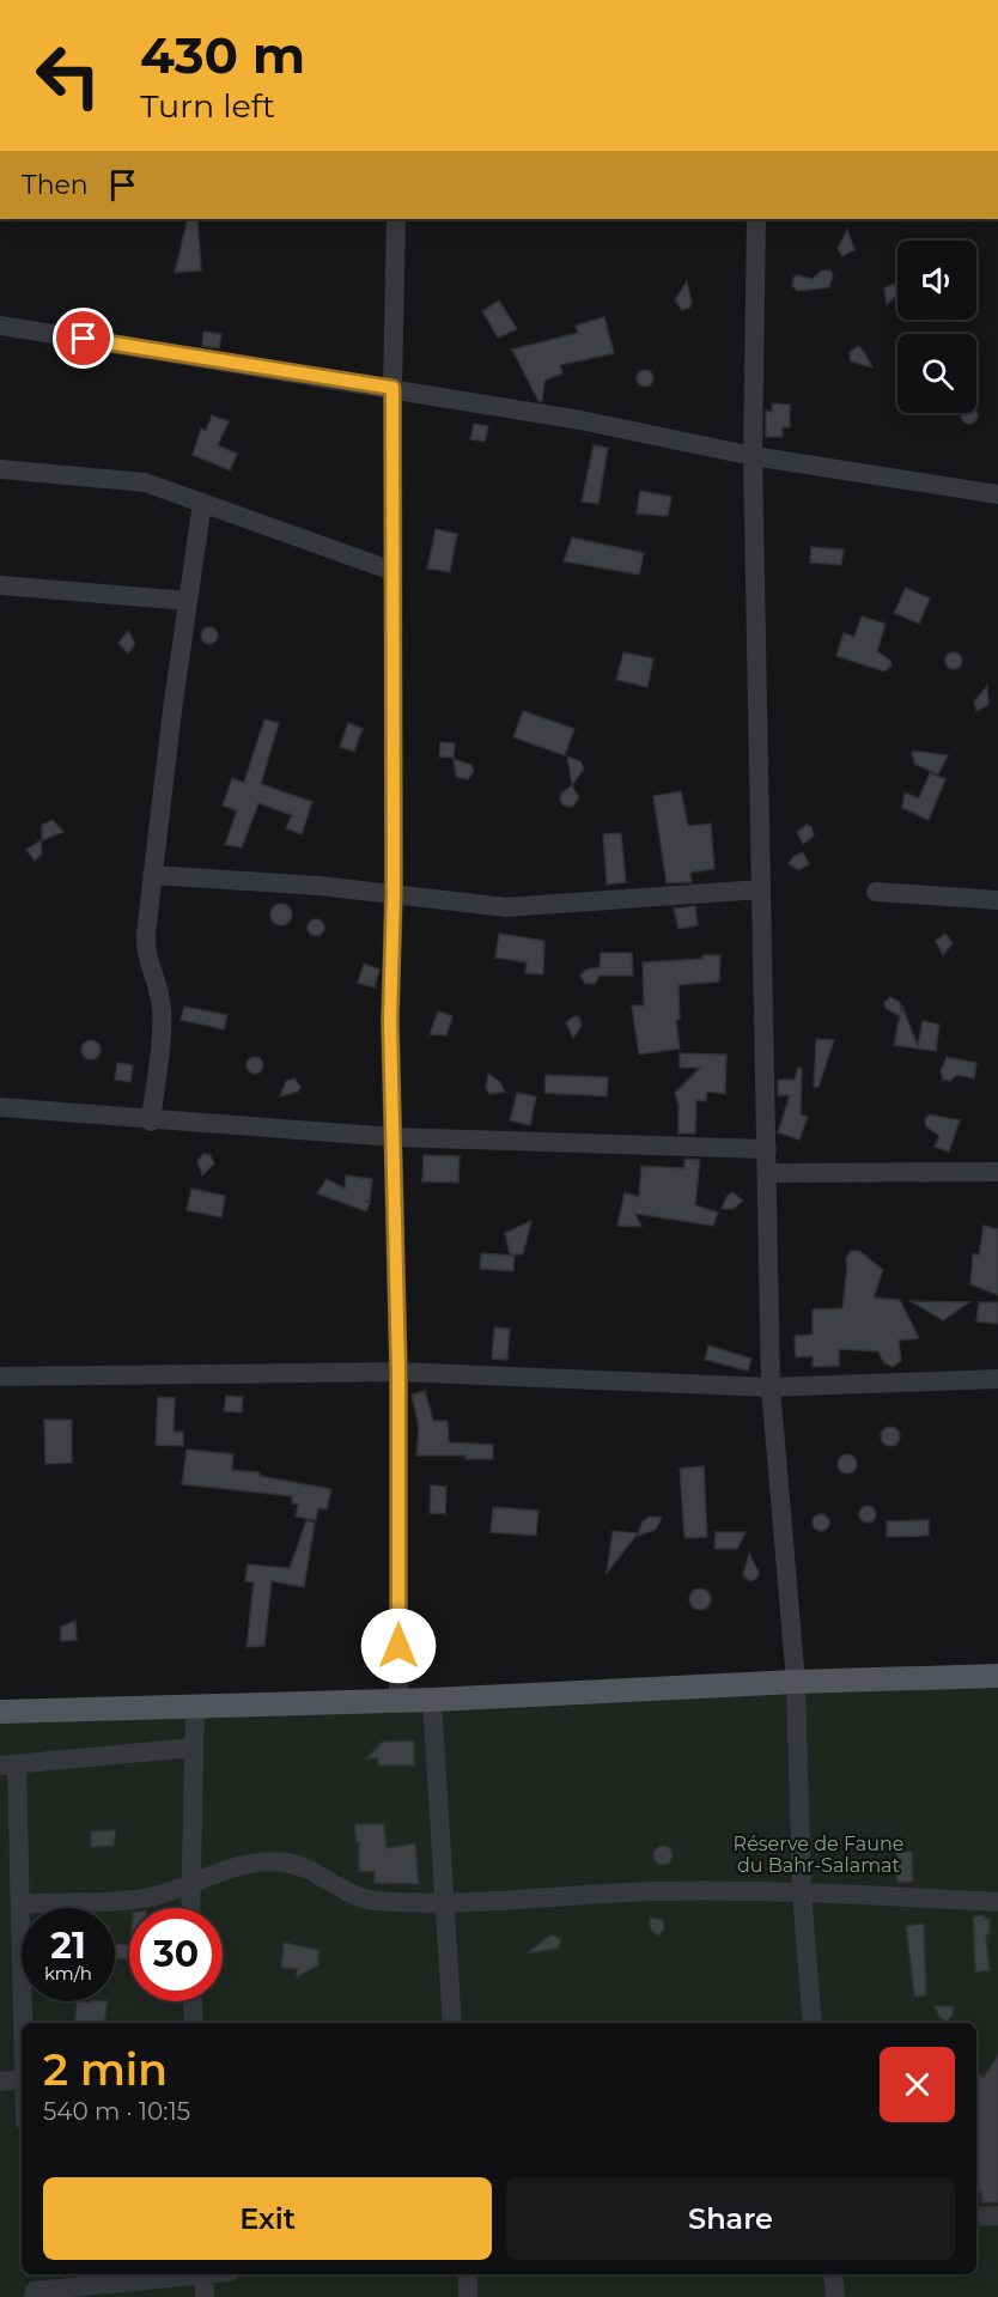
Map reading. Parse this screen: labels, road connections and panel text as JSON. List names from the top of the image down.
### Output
{
  "parks": ["Réserve de Faune du Bahr-Salamat"],
  "page": {
    "turn": ["430 m", "Turn left"],
    "then": "Then",
    "speed": "21 km/h",
    "limit": "30",
    "heading": ["2 min", "540 m · 10:15"],
    "buttons": ["Exit", "Share"]
  }
}
